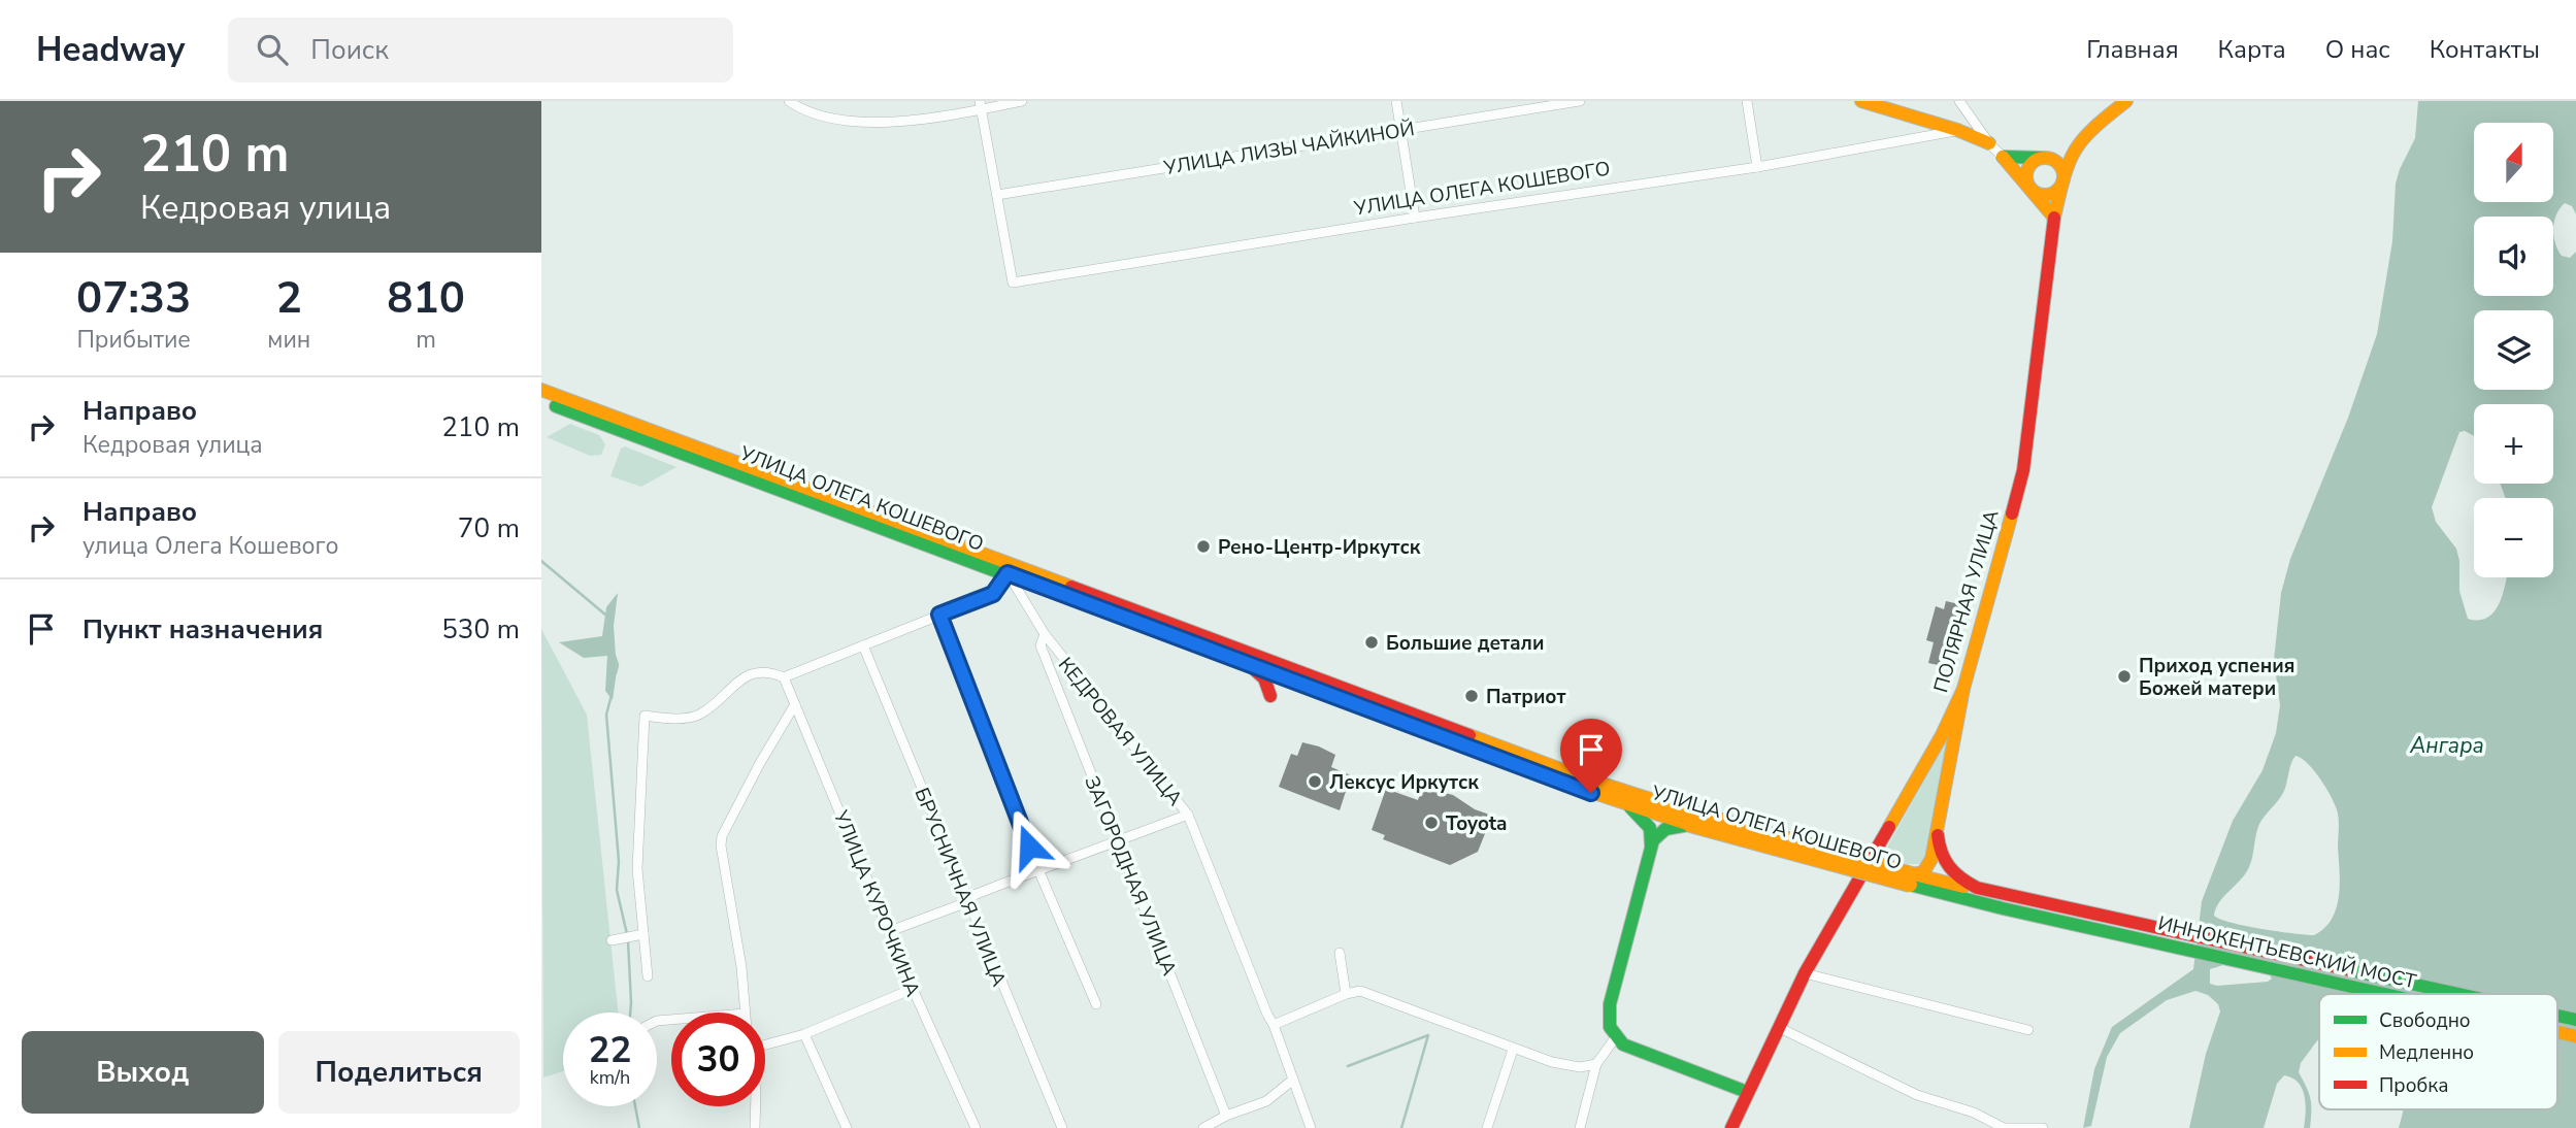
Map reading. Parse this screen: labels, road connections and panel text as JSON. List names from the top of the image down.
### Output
{
  "streets": {
    "main road": ["УЛИЦА ОЛЕГА КОШЕВОГО", "ПОЛЯРНАЯ УЛИЦА", "ИННОКЕНТЬЕВСКИЙ МОСТ"],
    "street": [
      "УЛИЦА ЛИЗЫ ЧАЙКИНОЙ",
      "КЕДРОВАЯ УЛИЦА",
      "ЗАГОРОДНАЯ УЛИЦА",
      "БРУСНИЧНАЯ УЛИЦА",
      "УЛИЦА КУРОЧКИНА"
    ]
  },
  "crossings": [
    ["УЛИЦА ЛИЗЫ ЧАЙКИНОЙ", "УЛИЦА ОЛЕГА КОШЕВОГО"],
    ["УЛИЦА ОЛЕГА КОШЕВОГО", "КЕДРОВАЯ УЛИЦА"],
    ["УЛИЦА ОЛЕГА КОШЕВОГО", "ИННОКЕНТЬЕВСКИЙ МОСТ"],
    ["КЕДРОВАЯ УЛИЦА", "ЗАГОРОДНАЯ УЛИЦА"]
  ],
  "water": ["Ангара"],
  "places": [
    "Рено-Центр-Иркутск",
    "Большие детали",
    "Приход успения Божей матери",
    "Патриот",
    "Лексус Иркутск",
    "Toyota"
  ],
  "legend": ["Свободно", "Медленно", "Пробка"],
  "north": "top",
  "page": {
    "header": "Headway",
    "search": "Поиск",
    "nav": [
      "Главная",
      "Карта",
      "О нас",
      "Контакты"
    ],
    "turn": ["210 m", "Кедровая улица"],
    "map_buttons": ["+", "−"],
    "eta": [
      "07:33",
      "Прибытие",
      "2",
      "мин",
      "810",
      "m"
    ],
    "list": [
      {
        "name": "Направо",
        "note": "Кедровая улица",
        "value": "210 m"
      },
      {
        "name": "Направо",
        "note": "улица Олега Кошевого",
        "value": "70 m"
      },
      {
        "name": "Пункт назначения",
        "value": "530 m"
      }
    ],
    "speed": "22 km/h",
    "limit": "30",
    "buttons": ["Выход", "Поделиться"]
  }
}
